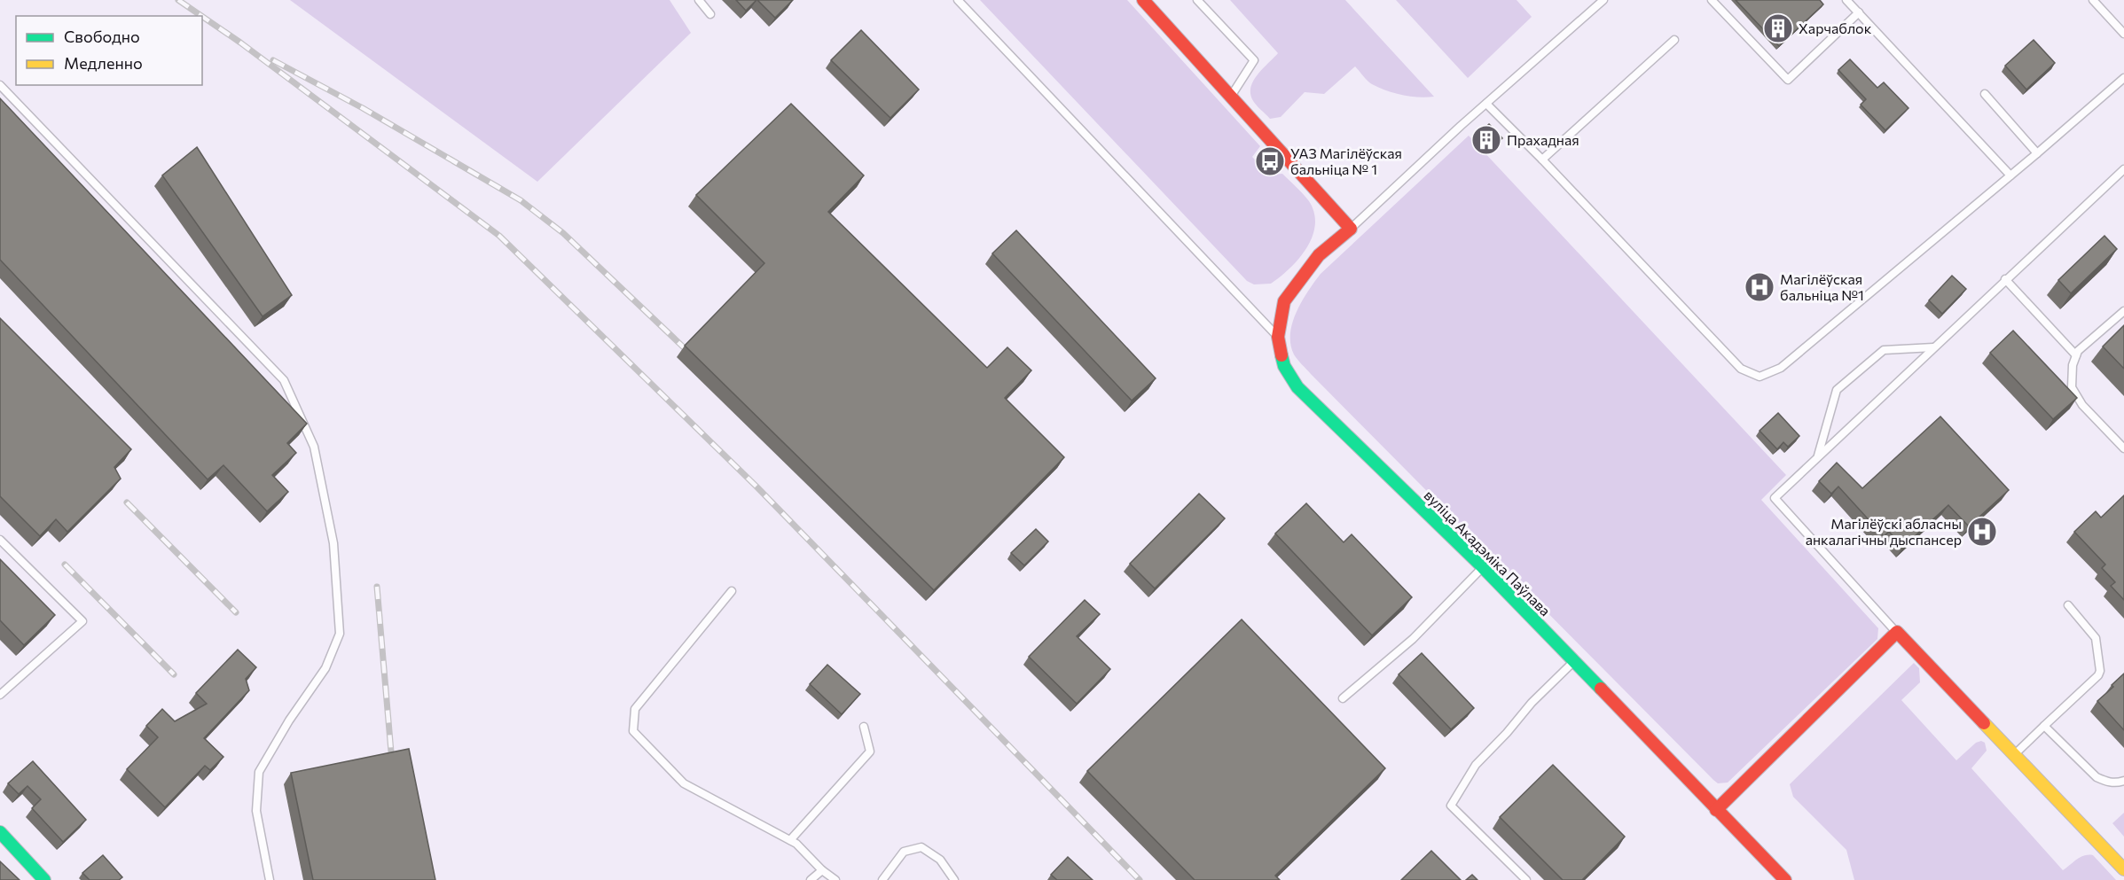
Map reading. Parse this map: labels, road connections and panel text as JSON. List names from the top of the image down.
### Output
{
  "streets": {
    "main road": ["вуліца Акадэміка Паўлава"]
  },
  "places": {
    "building": ["Харчаблок", "Прахадная"],
    "bus stop": ["УАЗ Магілёўская бальніца № 1"],
    "hospital": ["Магілёўская бальніца №1", "Магілёўскі абласны анкалагічны дыспансер"]
  },
  "legend": ["Свободно", "Медленно"]
}
